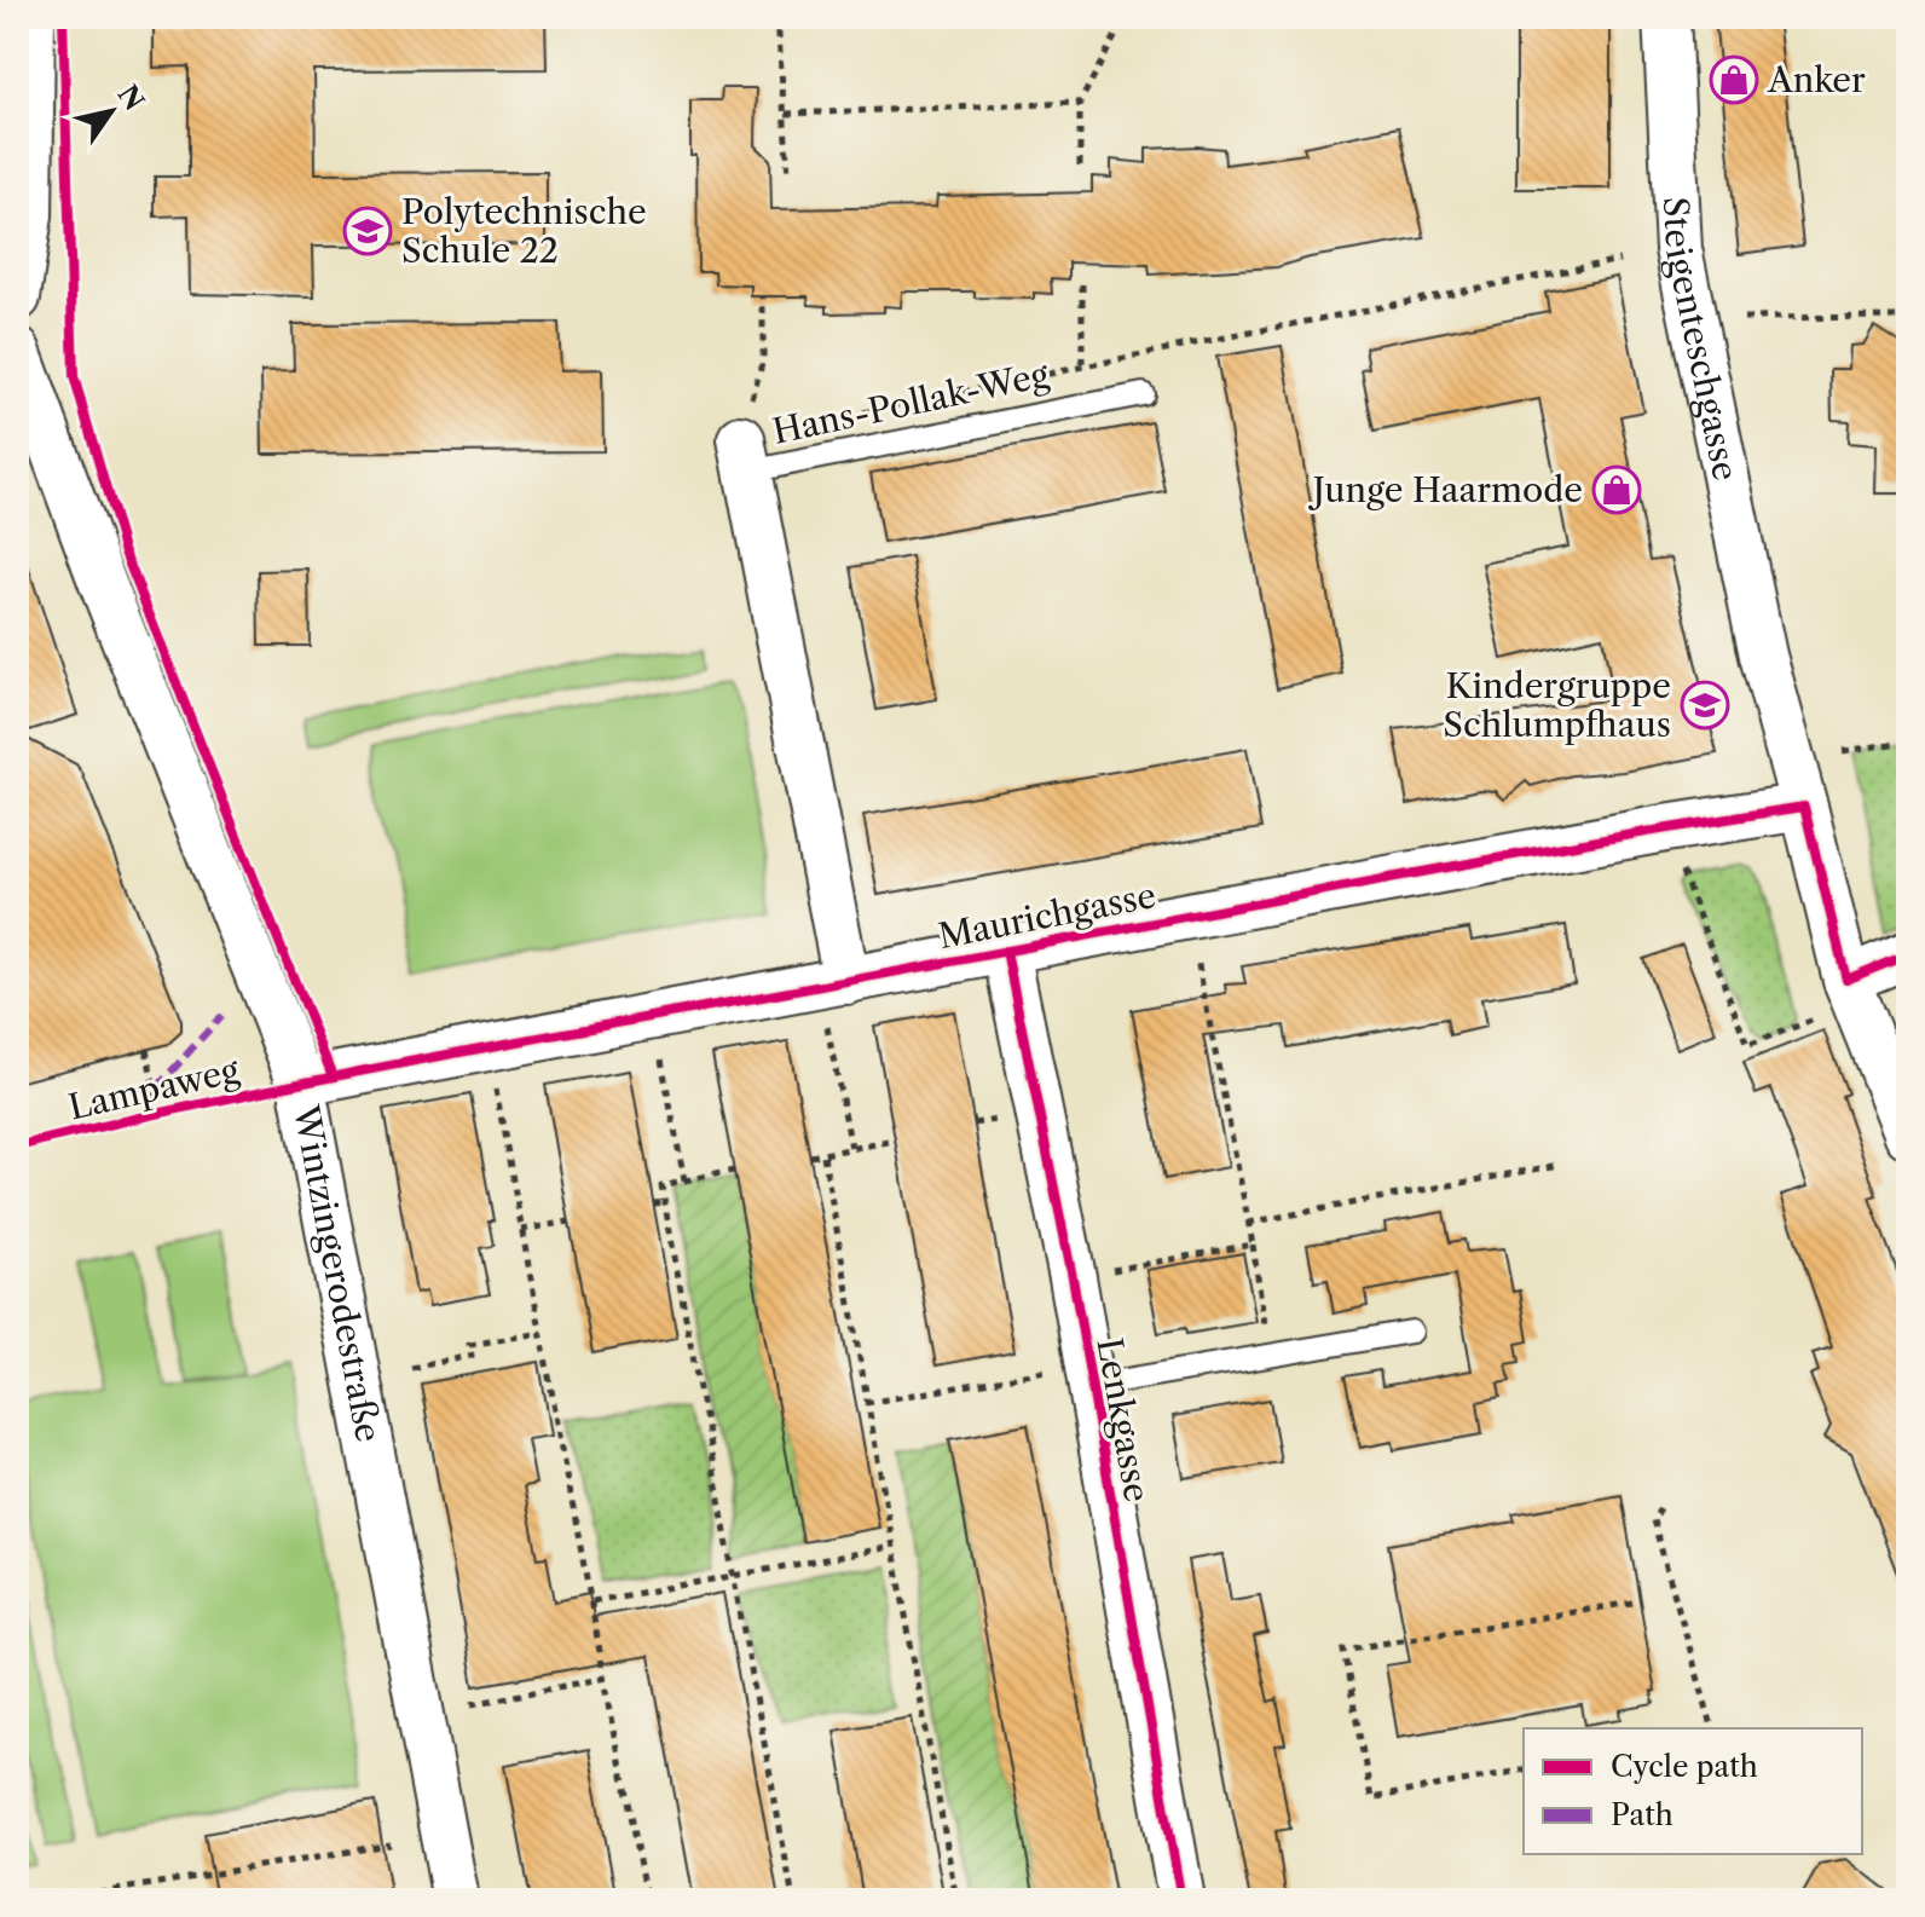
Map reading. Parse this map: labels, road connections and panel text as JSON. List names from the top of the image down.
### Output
{
  "streets": {
    "street": [
      "Steigenteschgasse",
      "Hans-Pollak-Weg",
      "Maurichgasse",
      "Wintzingerodestraße",
      "Lenkgasse"
    ],
    "cycle path": ["Lampaweg"]
  },
  "crossings": [
    ["Steigenteschgasse", "Maurichgasse"],
    ["Hans-Pollak-Weg", "Maurichgasse"],
    ["Maurichgasse", "Wintzingerodestraße"],
    ["Maurichgasse", "Lenkgasse"]
  ],
  "places": {
    "shop": ["Anker", "Junge Haarmode"],
    "school or university": ["Polytechnische Schule 22", "Kindergruppe Schlumpfhaus"]
  },
  "legend": ["Cycle path", "Path"],
  "north": "top right"
}
